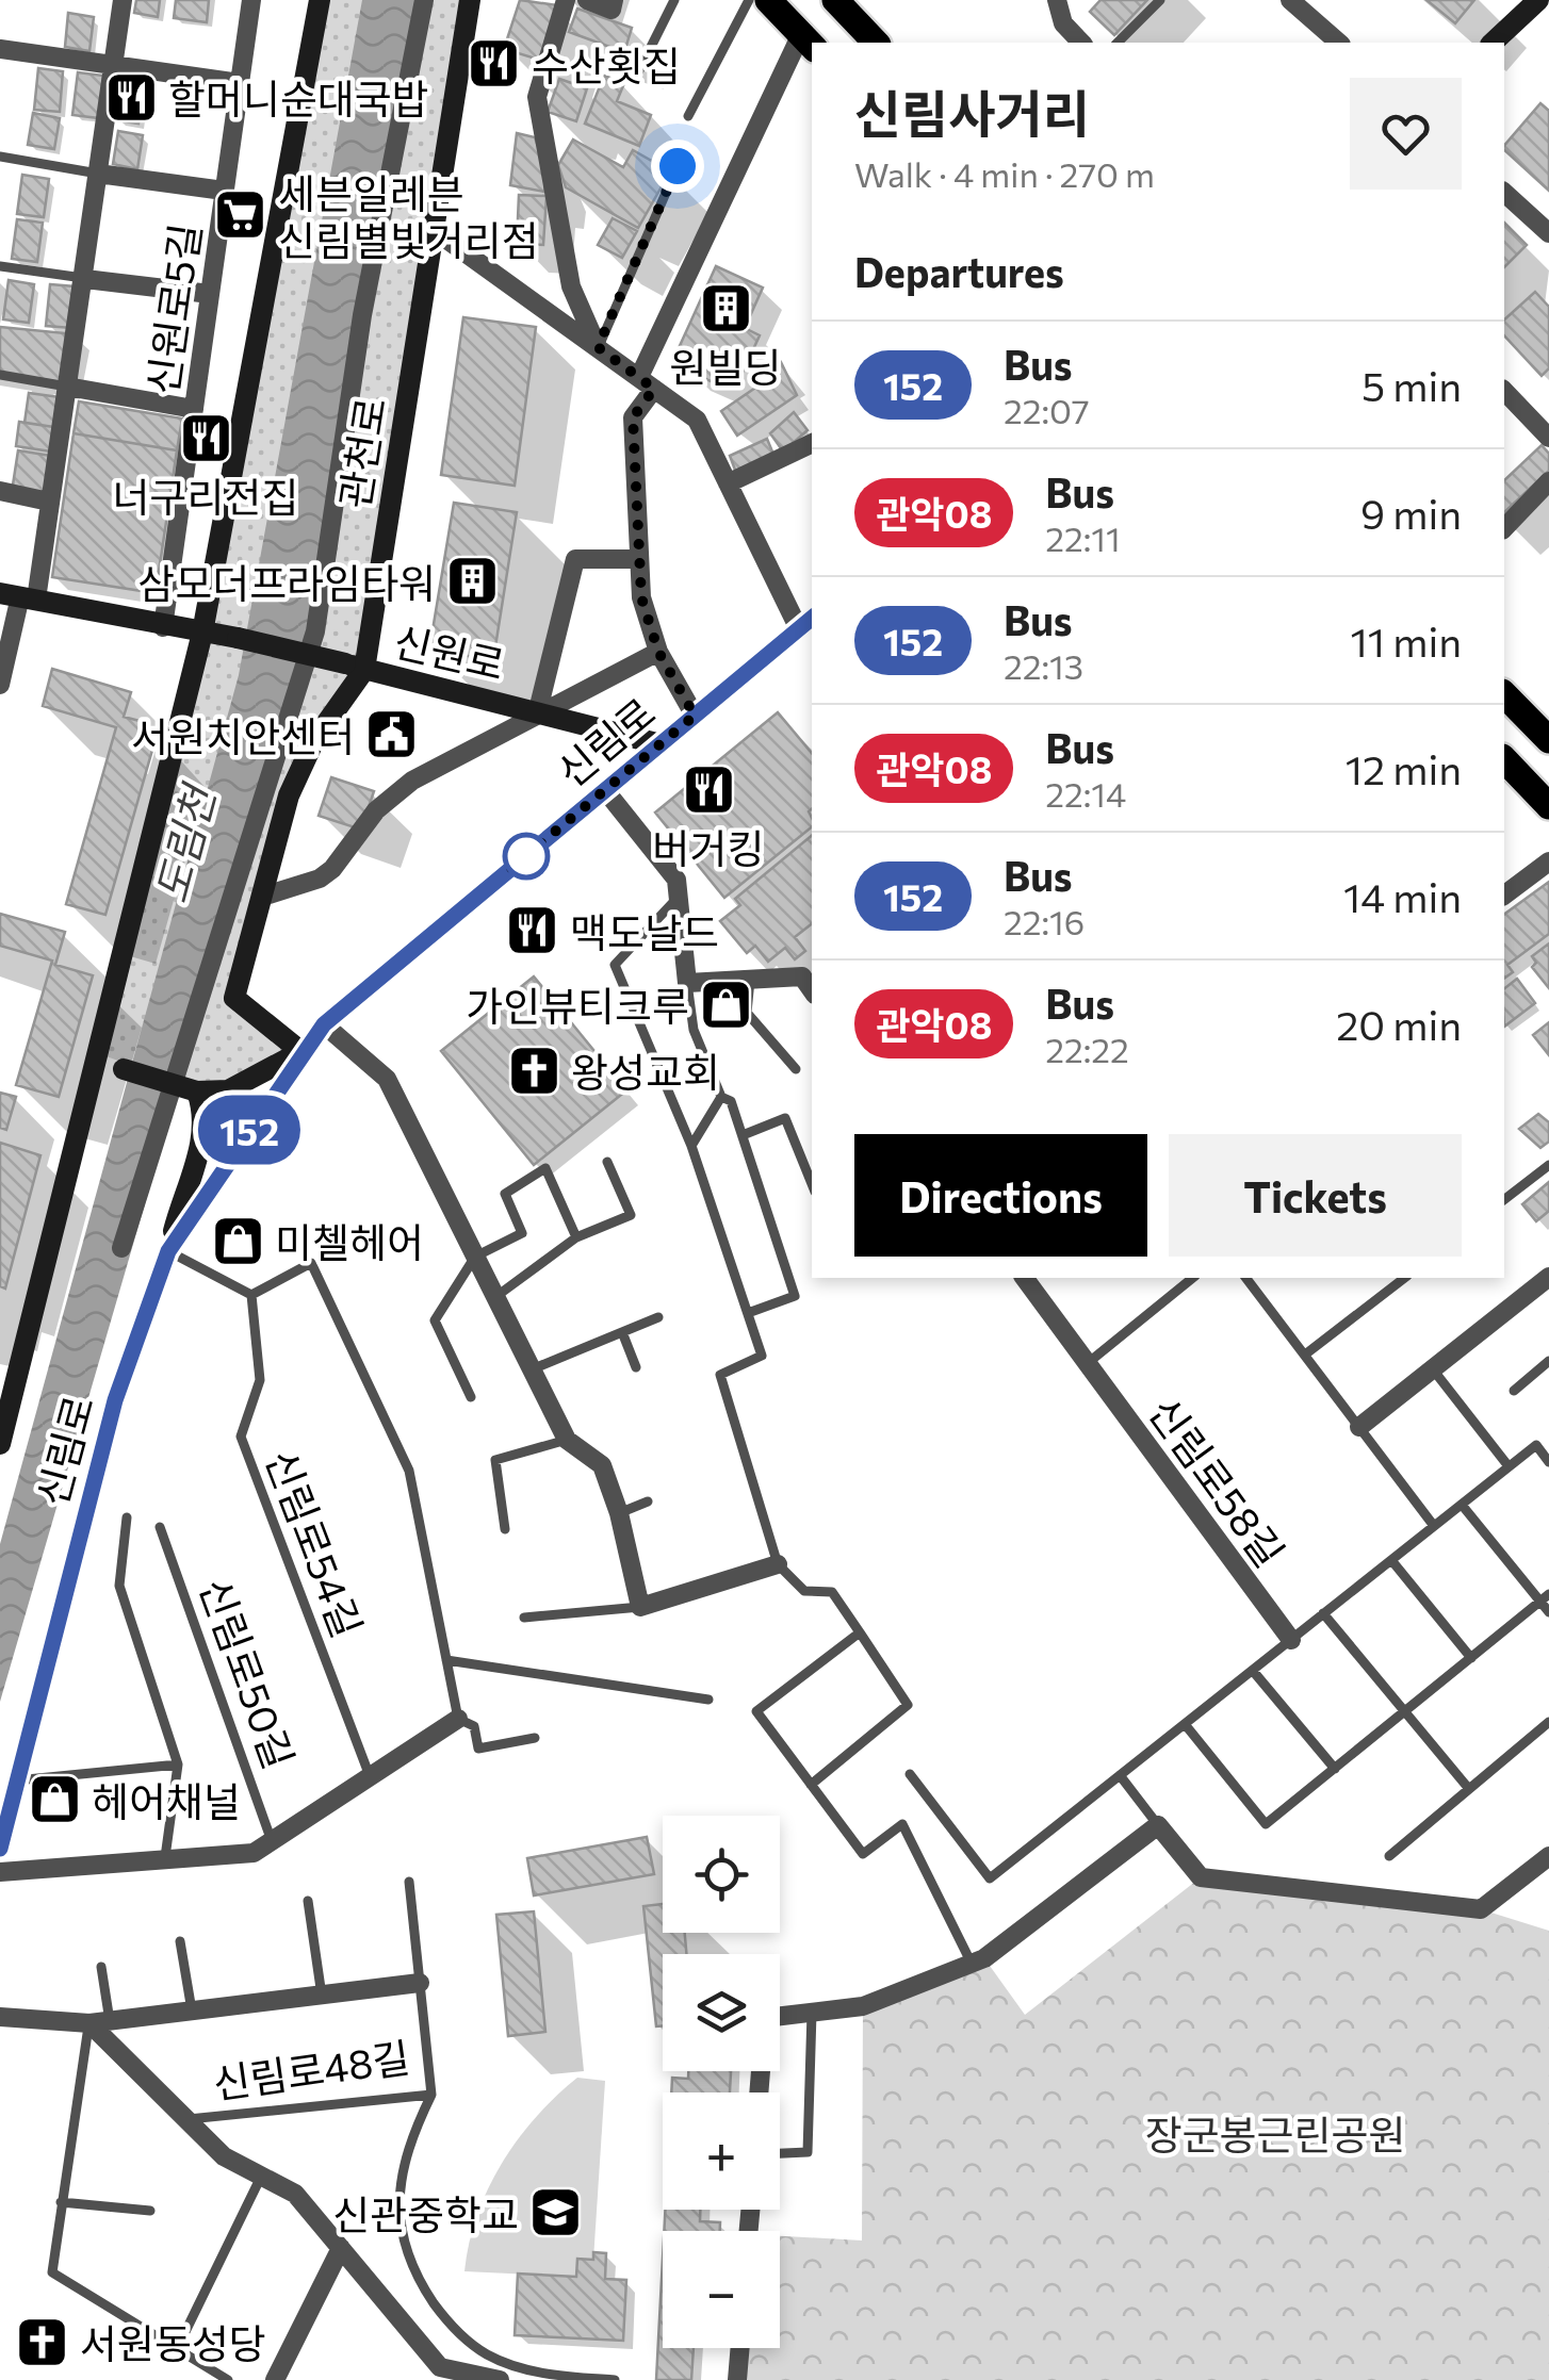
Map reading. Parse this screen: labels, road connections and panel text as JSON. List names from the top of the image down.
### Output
{
  "streets": {
    "main road": ["관천로", "신원로", "신림로"],
    "street": [
      "신원로5길",
      "신림로58길",
      "신림로50길",
      "신림로48길"
    ],
    "lane": ["신림로54길"]
  },
  "crossings": [
    ["관천로", "신원로"],
    ["관천로", "신림로"],
    ["신원로", "신림로"],
    ["신림로54길", "신림로50길"]
  ],
  "water": ["도림천"],
  "parks": ["장군봉근린공원"],
  "places": {
    "restaurant": [
      "수산횟집",
      "할머니순대국밥",
      "너구리전집",
      "버거킹",
      "맥도날드"
    ],
    "supermarket": ["세븐일레븐 신림별빛거리점"],
    "building": ["원빌딩", "삼모더프라임타워"],
    "public building": ["서원치안센터"],
    "shop": ["가인뷰티크루", "미첼헤어", "헤어채널"],
    "church": ["왕성교회", "서원동성당"],
    "school or university": ["신관중학교"]
  },
  "lines": ["bus line 152"],
  "page": {
    "on_map": "152",
    "heading": [
      ["신림사거리", "Walk · 4 min · 270 m"],
      "Departures"
    ],
    "list": [
      {
        "mark": "152",
        "name": "Bus",
        "note": "22:07",
        "value": "5 min"
      },
      {
        "mark": "관악08",
        "name": "Bus",
        "note": "22:11",
        "value": "9 min"
      },
      {
        "mark": "152",
        "name": "Bus",
        "note": "22:13",
        "value": "11 min"
      },
      {
        "mark": "관악08",
        "name": "Bus",
        "note": "22:14",
        "value": "12 min"
      },
      {
        "mark": "152",
        "name": "Bus",
        "note": "22:16",
        "value": "14 min"
      },
      {
        "mark": "관악08",
        "name": "Bus",
        "note": "22:22",
        "value": "20 min"
      }
    ],
    "buttons": ["Directions", "Tickets"],
    "map_buttons": ["+", "−"]
  }
}
